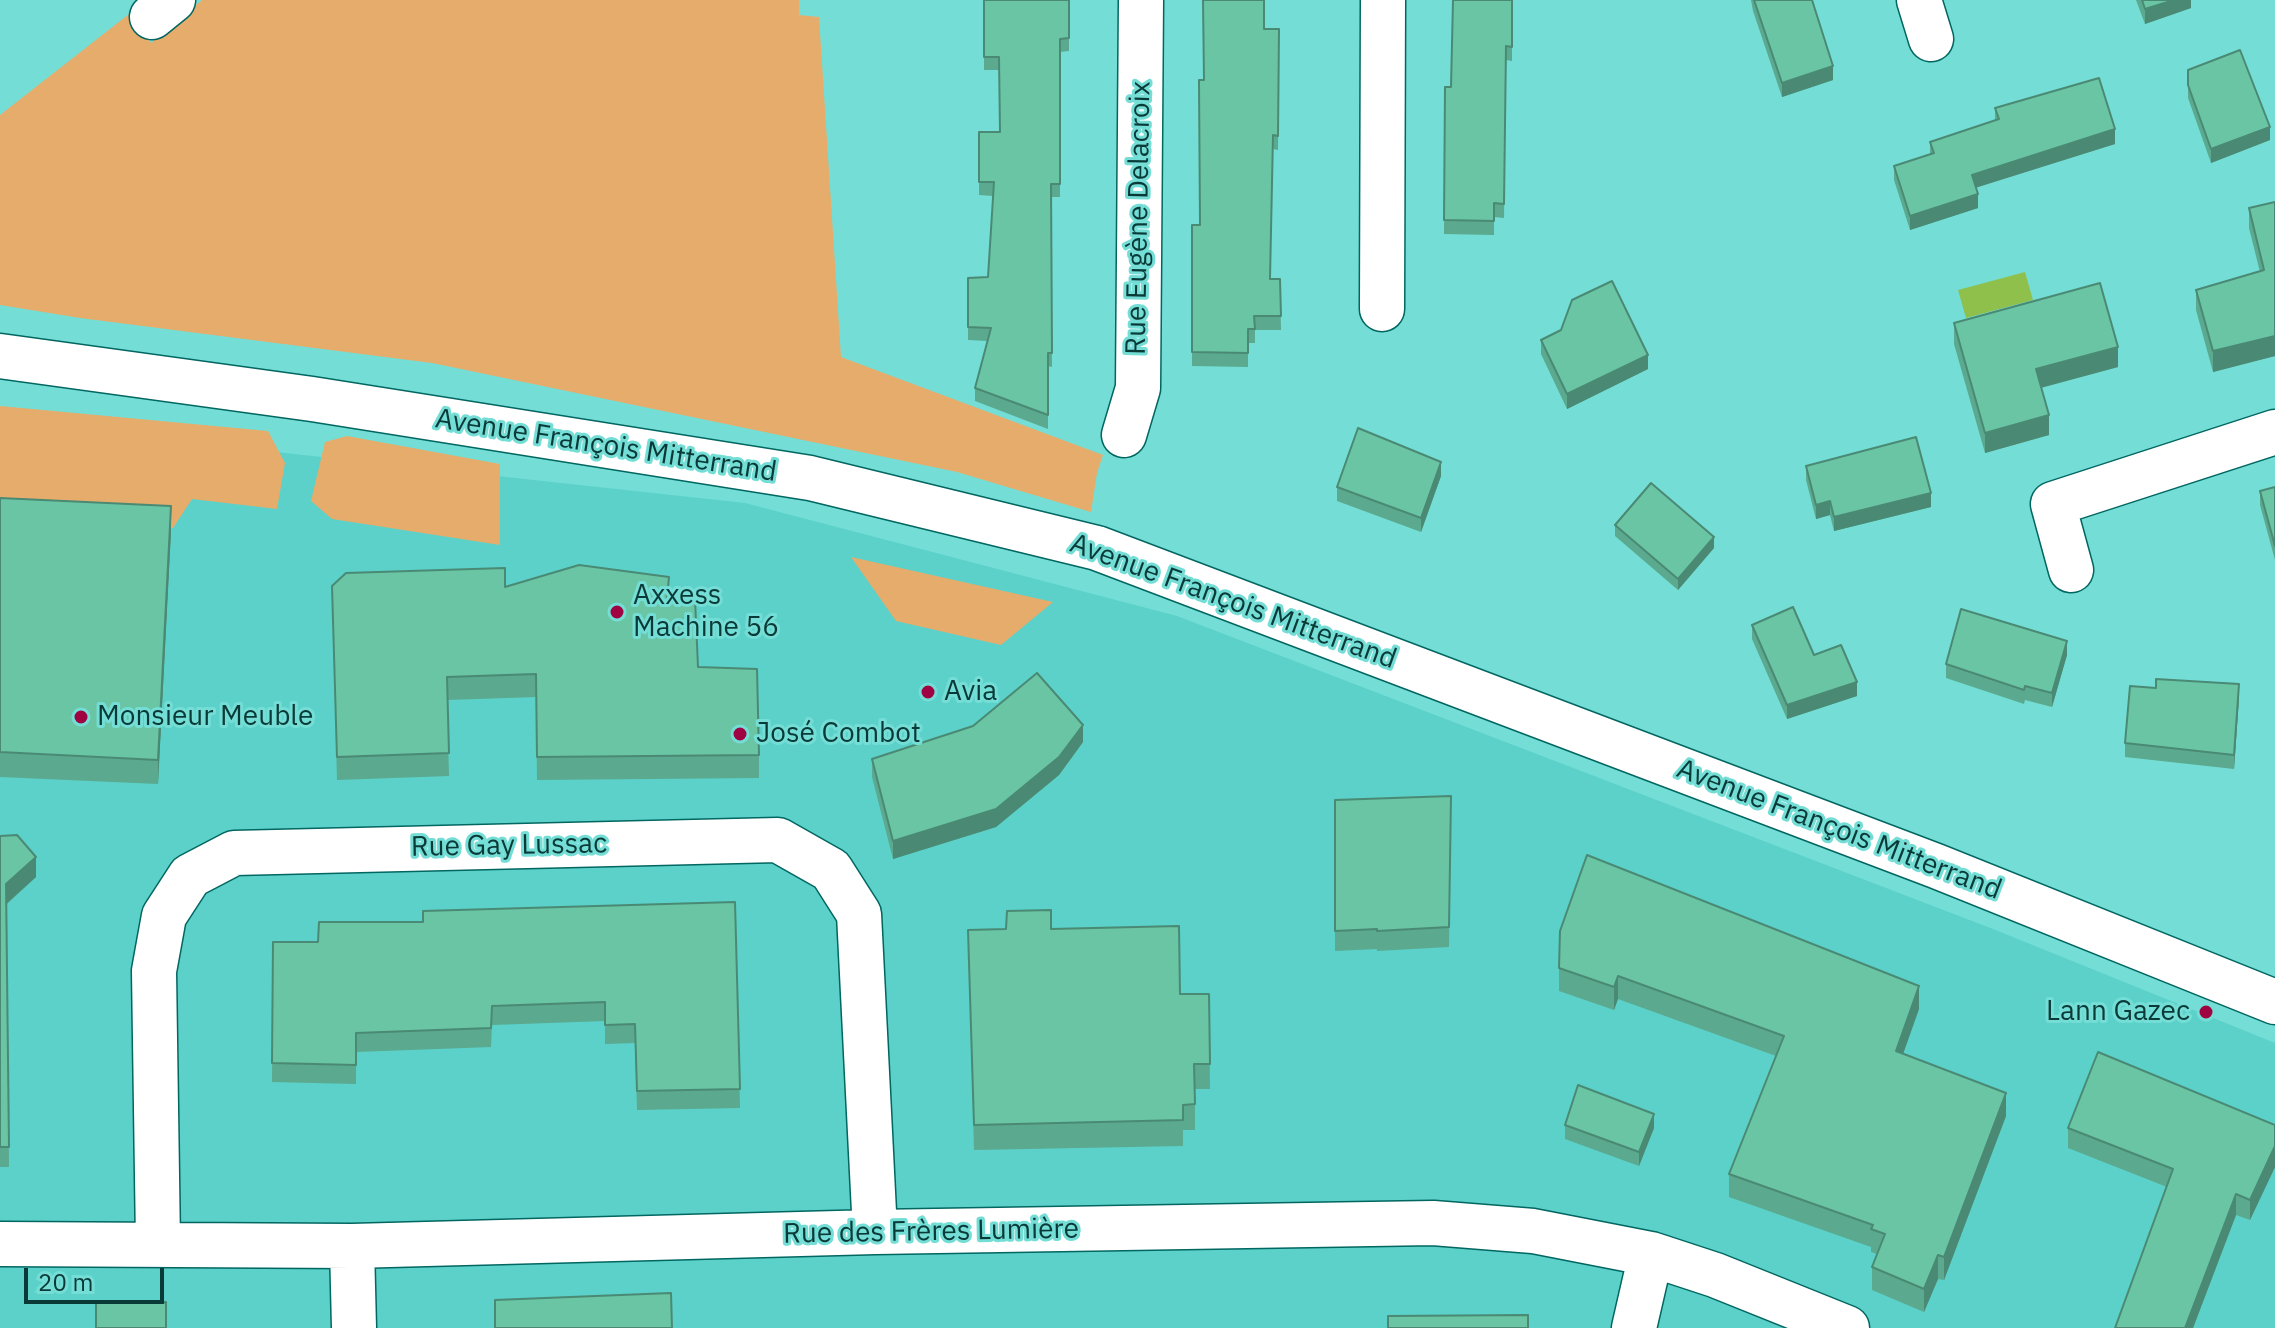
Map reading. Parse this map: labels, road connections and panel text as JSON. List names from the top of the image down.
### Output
{
  "streets": {
    "street": [
      "Rue Eugène Delacroix",
      "Avenue François Mitterrand",
      "Rue Gay Lussac",
      "Rue des Frères Lumière"
    ]
  },
  "crossings": [
    ["Rue Gay Lussac", "Rue des Frères Lumière"]
  ],
  "places": [
    "Axxess Machine 56",
    "Avia",
    "Monsieur Meuble",
    "José Combot",
    "Lann Gazec"
  ],
  "scale_bar": "20 m"
}
